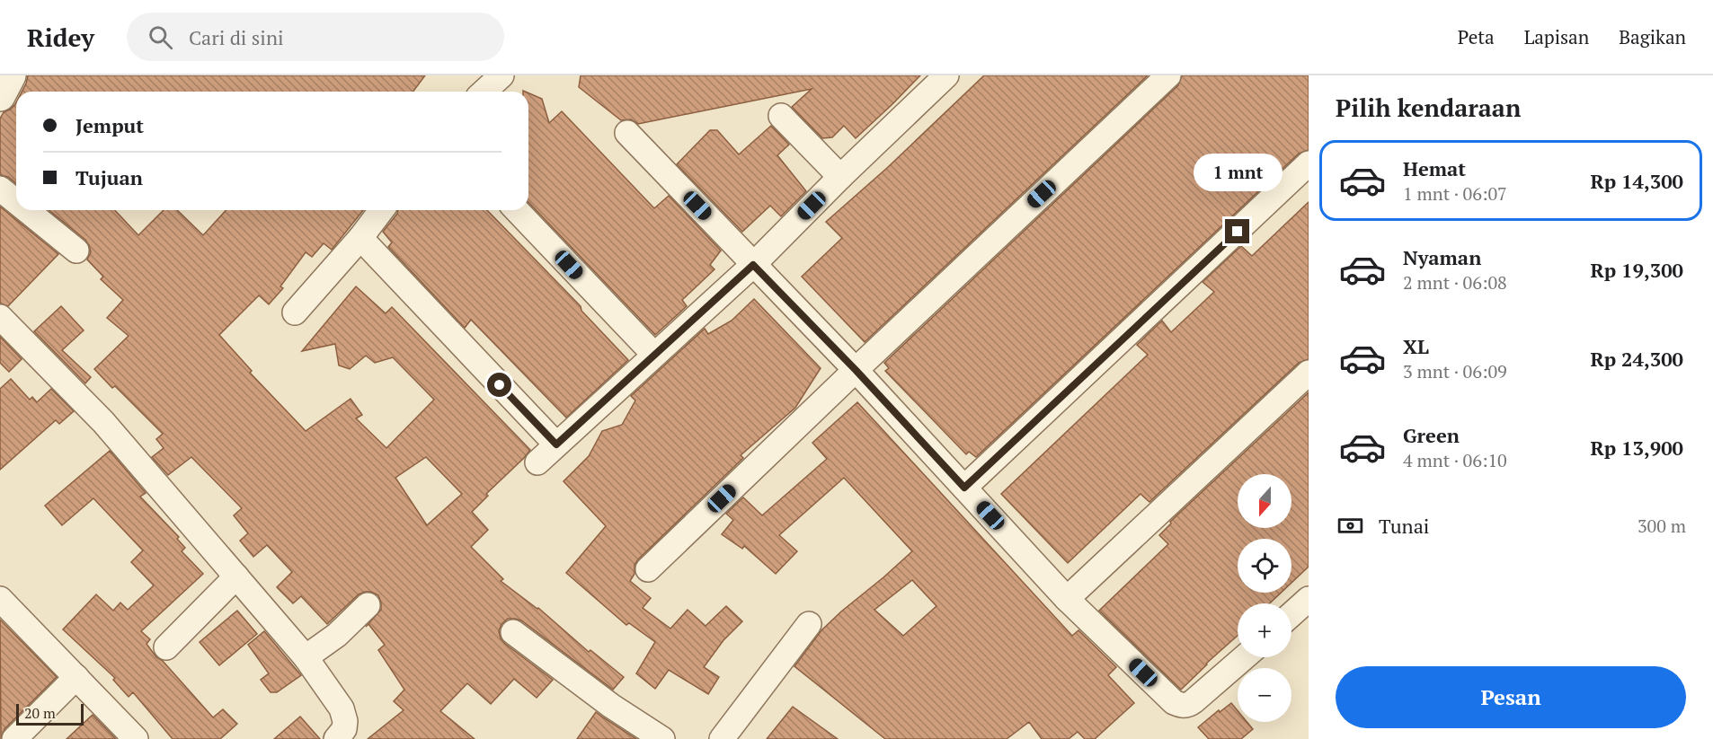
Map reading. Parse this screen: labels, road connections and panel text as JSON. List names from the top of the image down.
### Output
{
  "scale_bar": "20 m",
  "north": "bottom",
  "page": {
    "header": "Ridey",
    "search": "Cari di sini",
    "nav": ["Peta", "Lapisan", "Bagikan"],
    "heading": "Pilih kendaraan",
    "banner": ["Jemput", "Tujuan"],
    "list": [
      {
        "name": "Hemat",
        "note": "1 mnt · 06:07",
        "value": "Rp 14,300"
      },
      {
        "name": "Nyaman",
        "note": "2 mnt · 06:08",
        "value": "Rp 19,300"
      },
      {
        "name": "XL",
        "note": "3 mnt · 06:09",
        "value": "Rp 24,300"
      },
      {
        "name": "Green",
        "note": "4 mnt · 06:10",
        "value": "Rp 13,900"
      }
    ],
    "bubble": "1 mnt",
    "map_buttons": ["+", "−"],
    "pay": ["Tunai", "300 m"],
    "buttons": "Pesan",
    "scale": "20 m"
  }
}
